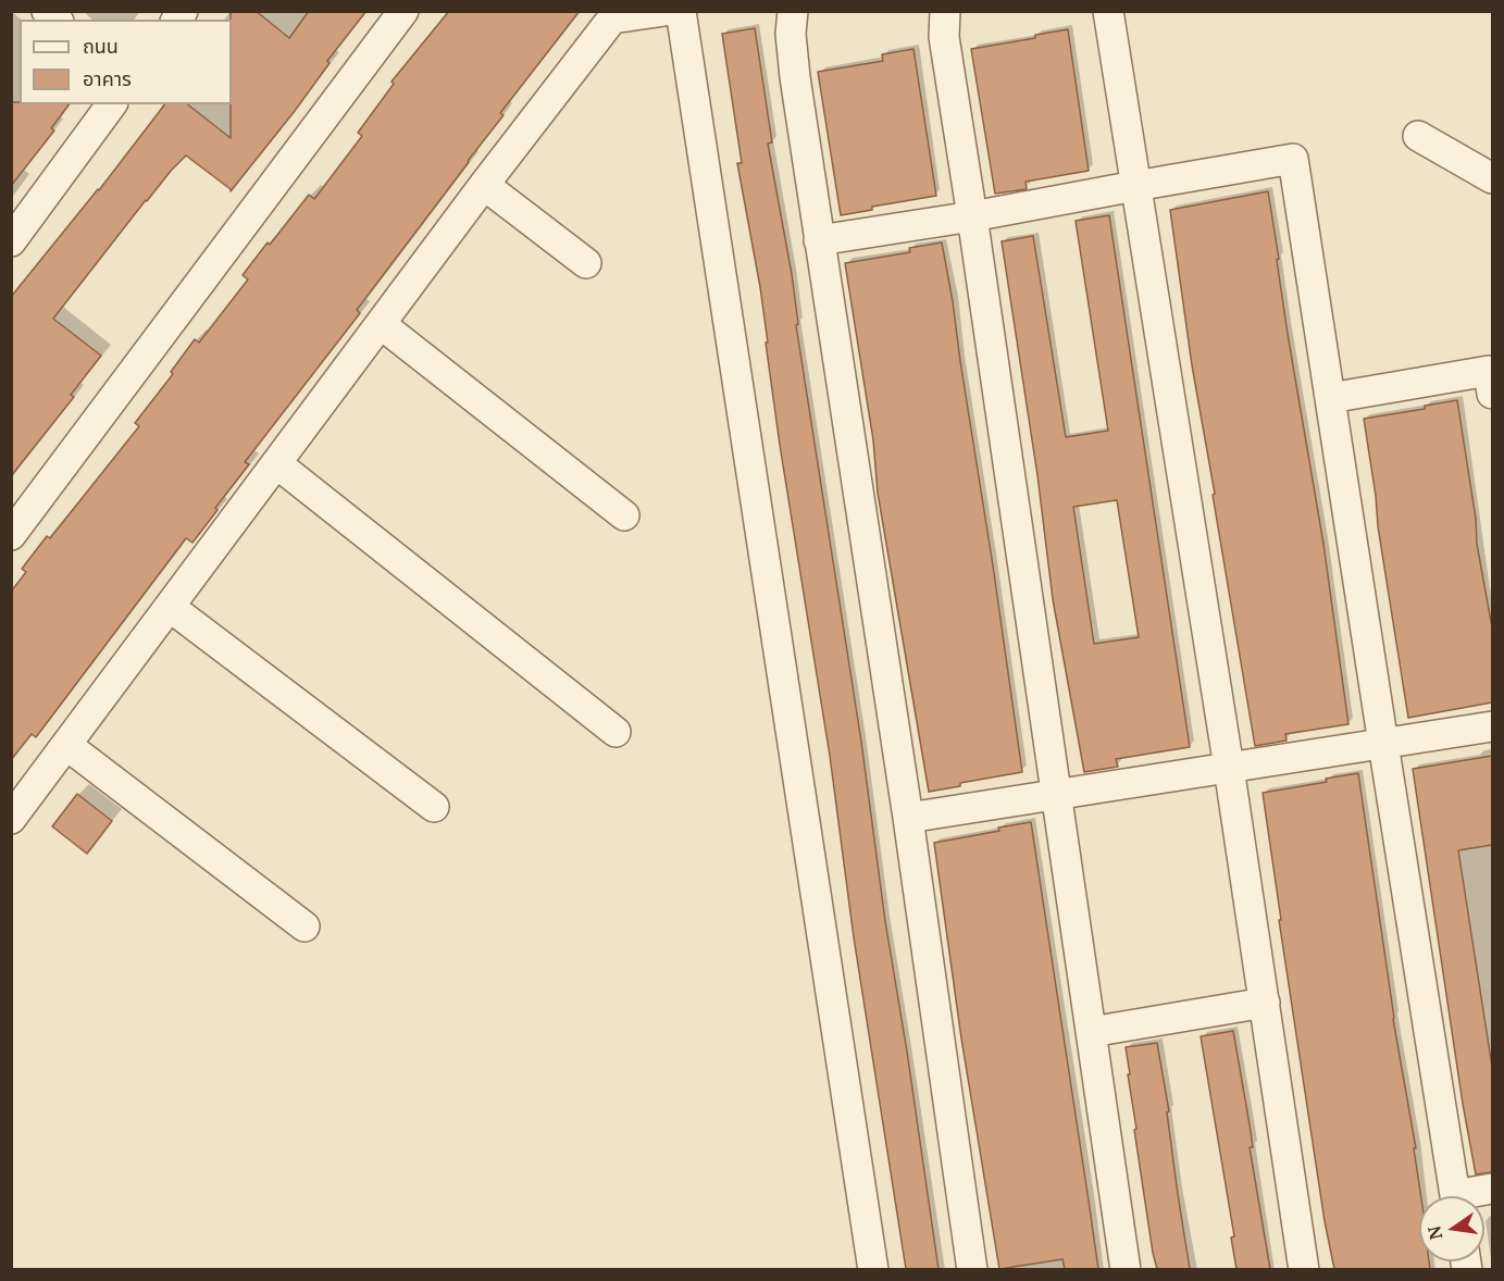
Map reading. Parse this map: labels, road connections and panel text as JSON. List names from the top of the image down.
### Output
{
  "legend": ["ถนน", "อาคาร"],
  "north": "left"
}
